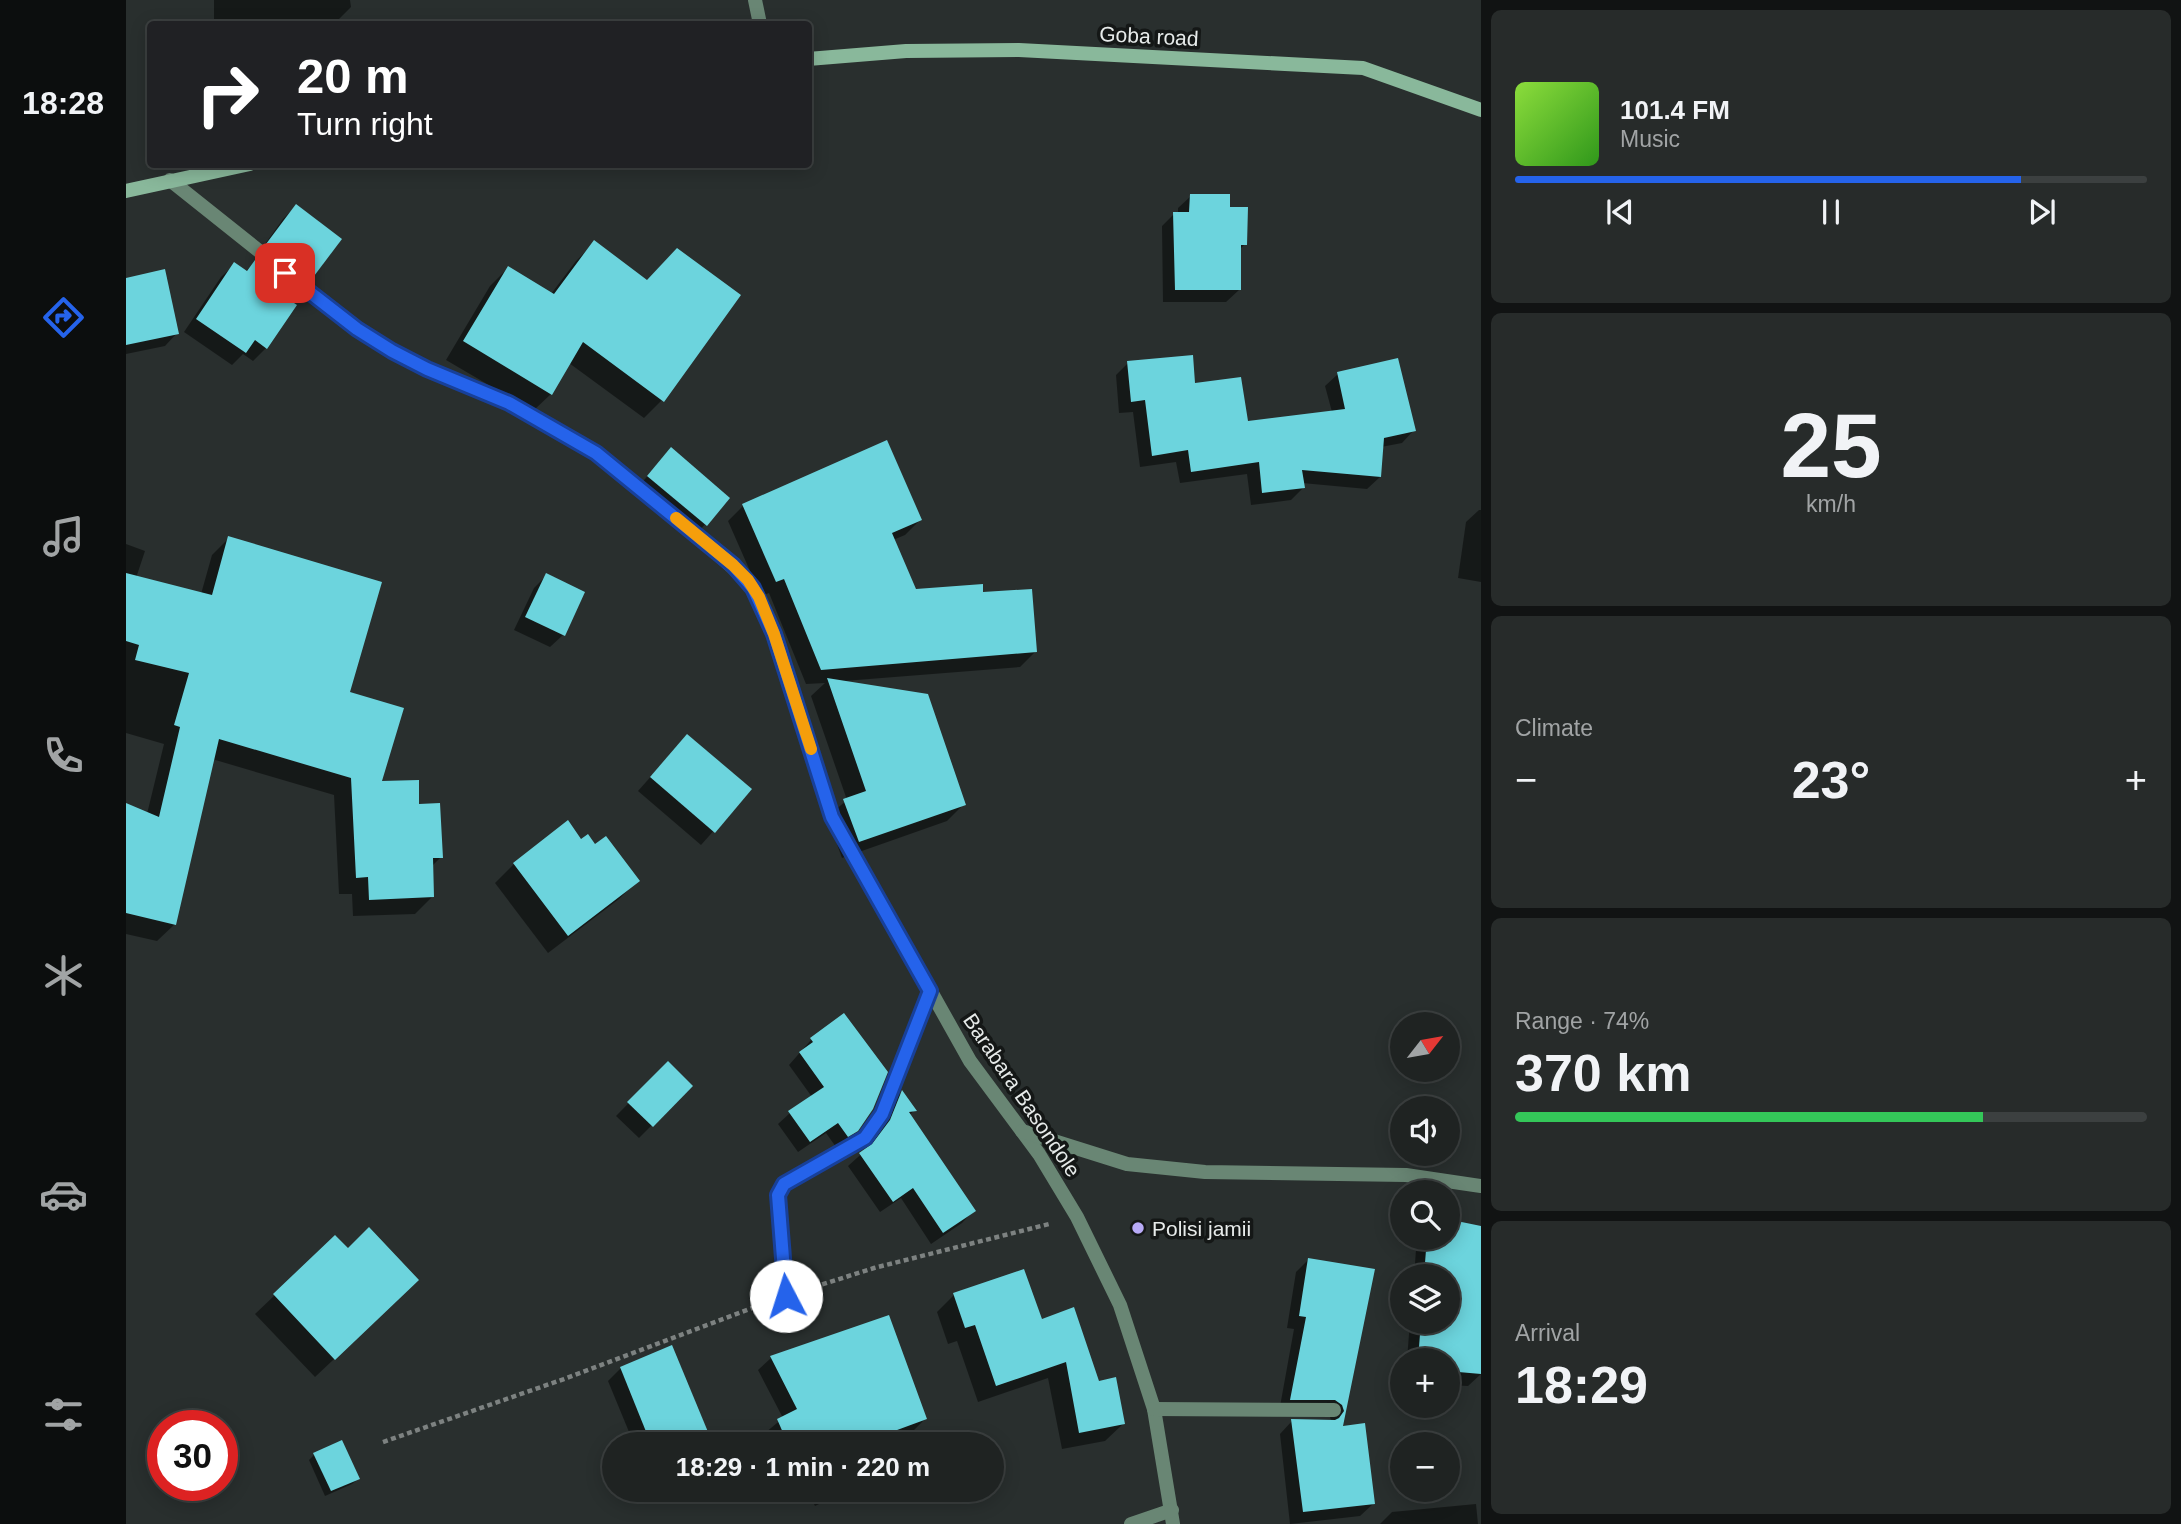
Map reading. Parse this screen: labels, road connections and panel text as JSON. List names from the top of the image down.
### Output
{
  "streets": {
    "main road": ["Goba road"],
    "street": ["Barabara Basondole"]
  },
  "places": ["Polisi jamii"],
  "north": "top right",
  "page": {
    "tabs": "18:28",
    "turn": ["20 m", "Turn right"],
    "song": ["101.4 FM", "Music"],
    "tile": [
      ["25", "km/h"],
      "Climate",
      ["Range · 74%", "370 km"],
      ["Arrival", "18:29"]
    ],
    "heat": ["−", "23°", "+"],
    "map_buttons": ["+", "−"],
    "limit": "30",
    "trip": "18:29 · 1 min · 220 m"
  }
}
